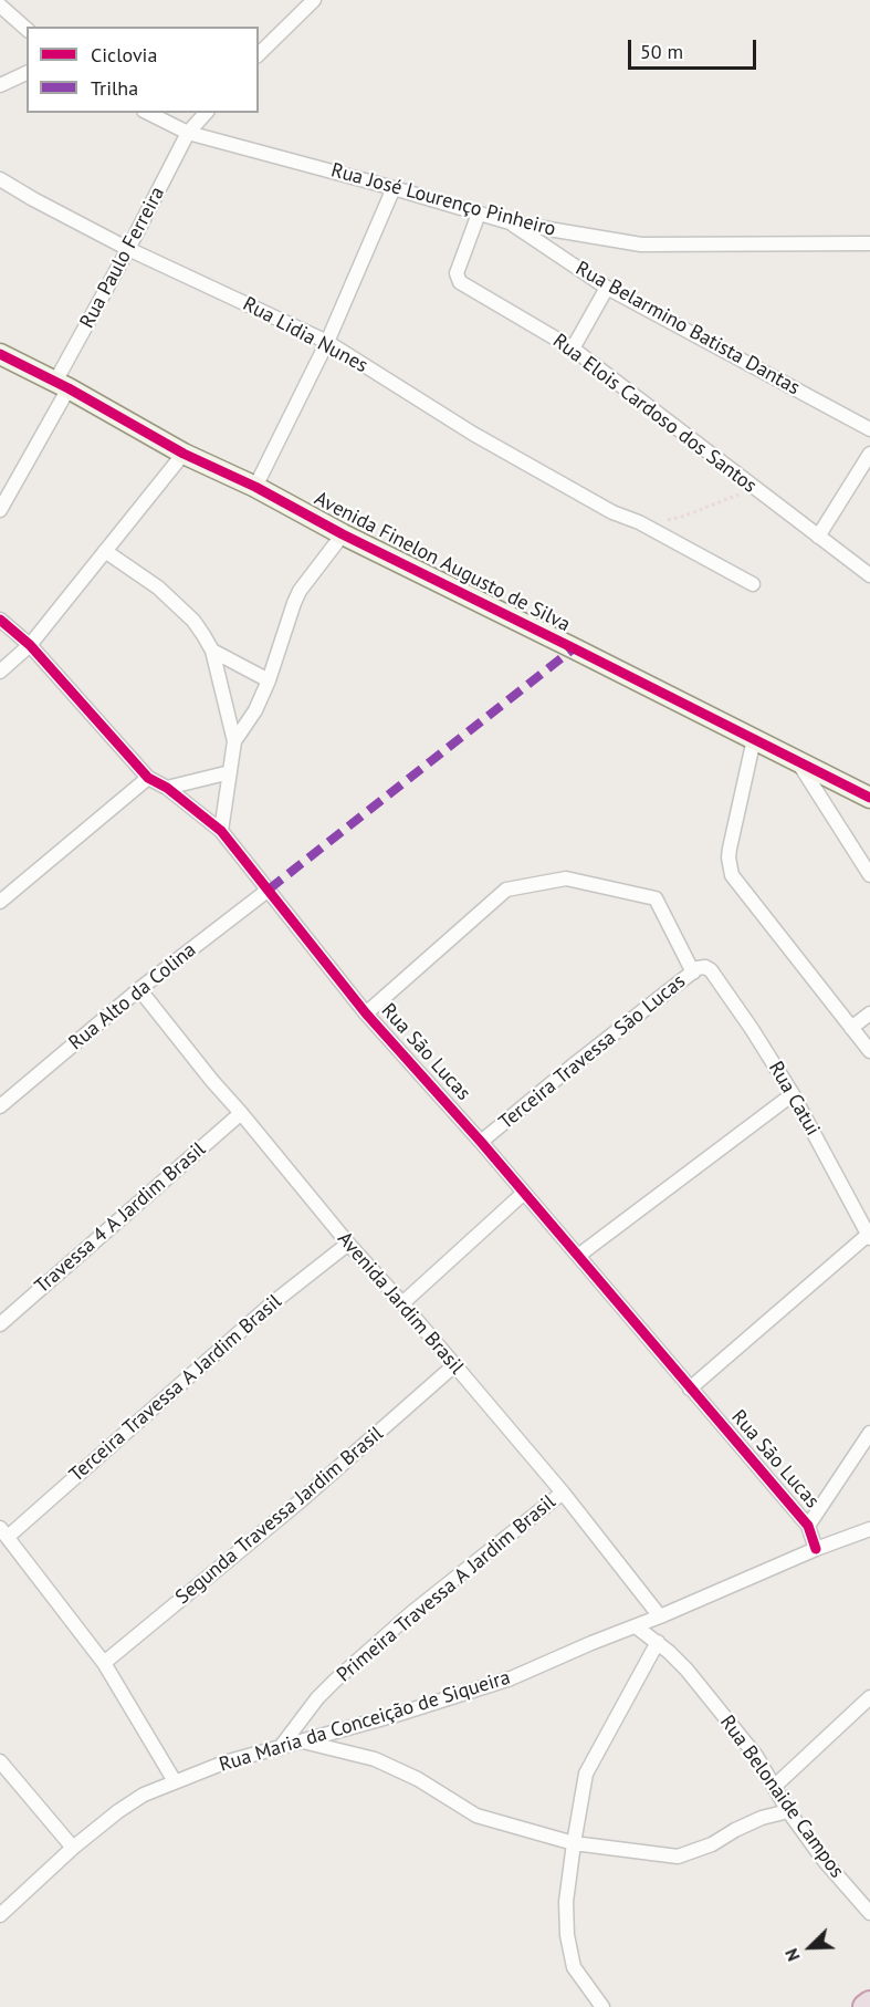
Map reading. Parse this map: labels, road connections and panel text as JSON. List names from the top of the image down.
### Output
{
  "streets": {
    "street": [
      "Rua José Lourenço Pinheiro",
      "Rua Paulo Ferreira",
      "Rua Belarmino Batista Dantas",
      "Rua Lidia Nunes",
      "Rua Elois Cardoso dos Santos",
      "Avenida Finelon Augusto de Silva",
      "Rua Alto da Colina",
      "Rua São Lucas",
      "Terceira Travessa São Lucas",
      "Rua Catui",
      "Travessa 4 A Jardim Brasil",
      "Avenida Jardim Brasil",
      "Terceira Travessa A Jardim Brasil",
      "Segunda Travessa Jardim Brasil",
      "Primeira Travessa A Jardim Brasil",
      "Rua Maria da Conceição de Siqueira",
      "Rua Belonaide Campos"
    ]
  },
  "crossings": [
    ["Rua José Lourenço Pinheiro", "Rua Paulo Ferreira"],
    ["Rua José Lourenço Pinheiro", "Rua Belarmino Batista Dantas"],
    ["Rua José Lourenço Pinheiro", "Rua Elois Cardoso dos Santos"],
    ["Rua Paulo Ferreira", "Rua Lidia Nunes"],
    ["Rua Paulo Ferreira", "Avenida Finelon Augusto de Silva"],
    ["Rua Alto da Colina", "Rua São Lucas"],
    ["Rua Alto da Colina", "Avenida Jardim Brasil"],
    ["Rua São Lucas", "Terceira Travessa São Lucas"],
    ["Rua São Lucas", "Rua Catui"],
    ["Terceira Travessa São Lucas", "Rua Catui"],
    ["Travessa 4 A Jardim Brasil", "Avenida Jardim Brasil"],
    ["Avenida Jardim Brasil", "Terceira Travessa A Jardim Brasil"],
    ["Avenida Jardim Brasil", "Segunda Travessa Jardim Brasil"],
    ["Avenida Jardim Brasil", "Primeira Travessa A Jardim Brasil"],
    ["Avenida Jardim Brasil", "Rua Maria da Conceição de Siqueira"],
    ["Primeira Travessa A Jardim Brasil", "Rua Maria da Conceição de Siqueira"],
    ["Rua Maria da Conceição de Siqueira", "Rua Belonaide Campos"]
  ],
  "legend": ["Ciclovia", "Trilha"],
  "scale_bar": "50 m",
  "north": "bottom left"
}
